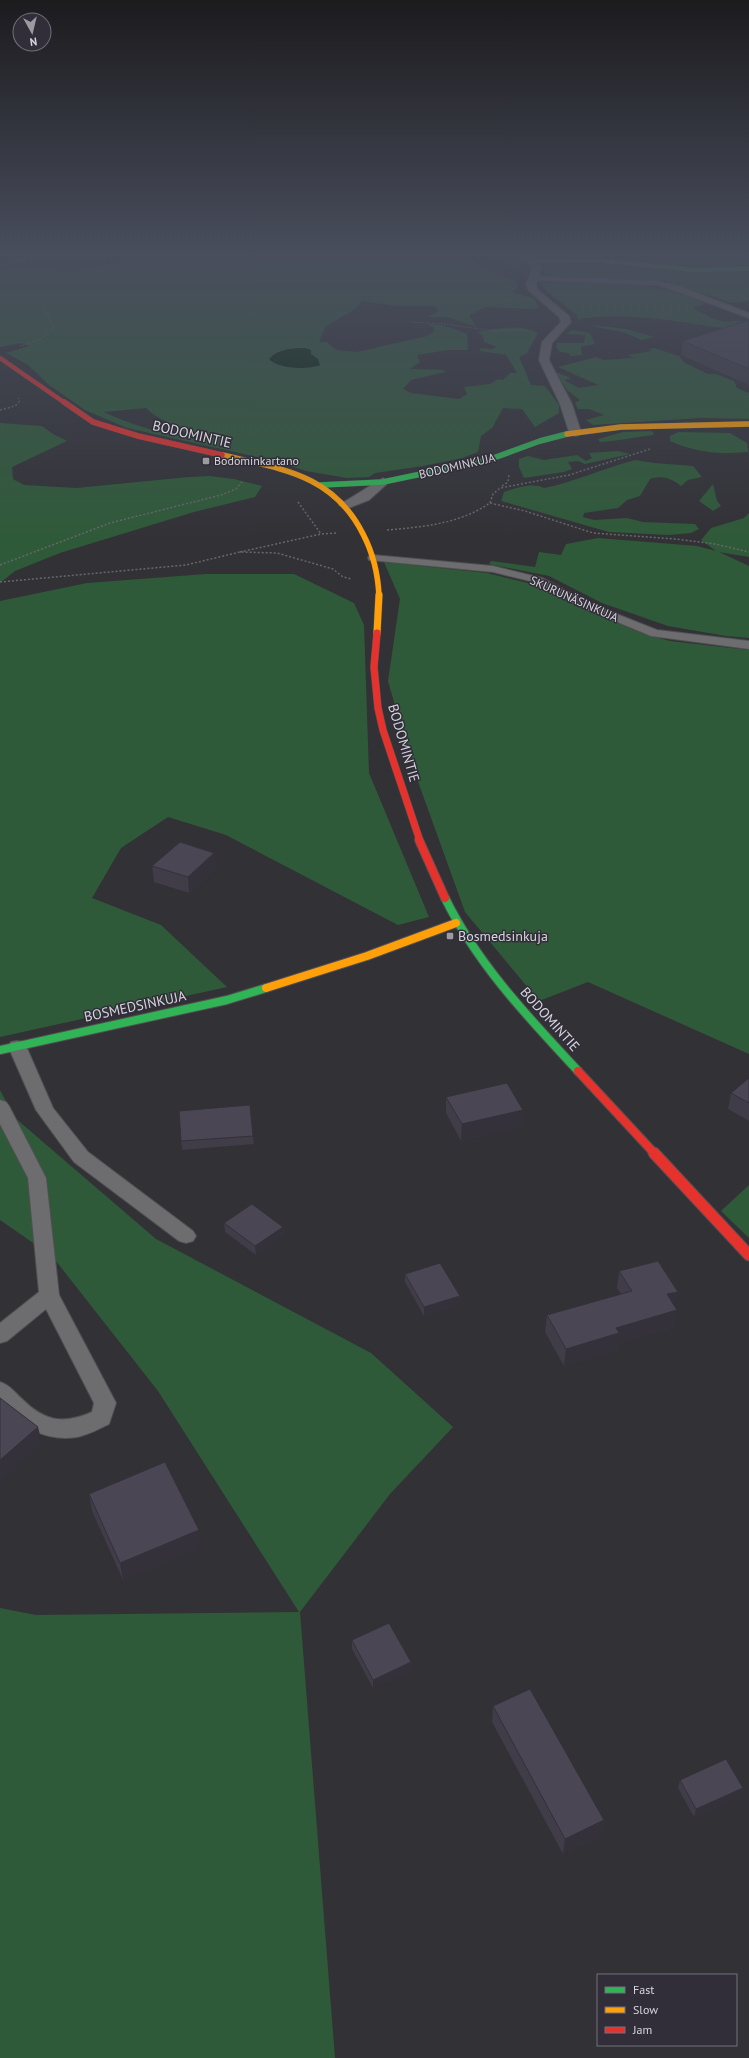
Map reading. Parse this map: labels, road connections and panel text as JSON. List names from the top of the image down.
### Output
{
  "streets": {
    "street": ["BODOMINTIE", "BODOMINKUJA", "BOSMEDSINKUJA"],
    "lane": ["SKURUNÄSINKUJA"]
  },
  "crossings": [
    ["BODOMINTIE", "BODOMINKUJA"],
    ["BODOMINTIE", "SKURUNÄSINKUJA"],
    ["BODOMINTIE", "BOSMEDSINKUJA"]
  ],
  "places": {
    "transit": ["Bodominkartano", "Bosmedsinkuja"]
  },
  "legend": ["Fast", "Slow", "Jam"],
  "north": "bottom"
}
